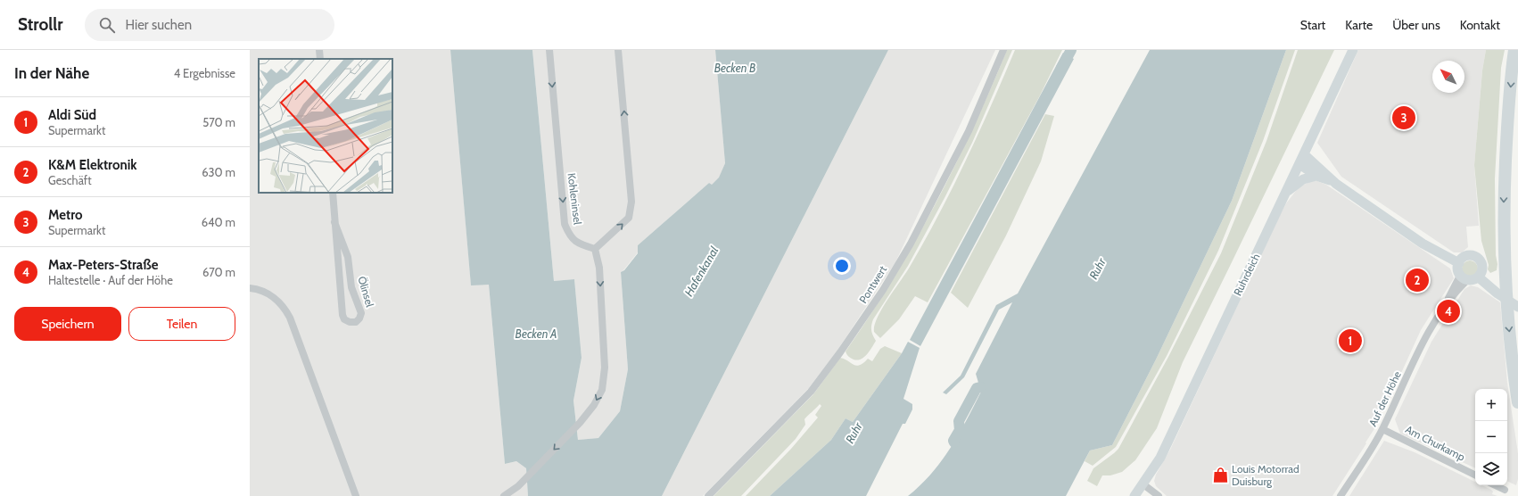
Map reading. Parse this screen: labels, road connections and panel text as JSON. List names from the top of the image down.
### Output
{
  "streets": {
    "main road": ["Ruhrdeich"],
    "street": [
      "Kohleninsel",
      "Pontwert",
      "Ölinsel",
      "Auf der Höhe",
      "Am Churkamp"
    ]
  },
  "crossings": [
    ["Auf der Höhe", "Am Churkamp"]
  ],
  "one_way": ["Kohleninsel"],
  "water": [
    "Becken B",
    "Ruhr",
    "Hafenkanal",
    "Becken A"
  ],
  "places": {
    "shop": ["Louis Motorrad Duisburg"]
  },
  "north": "top left",
  "page": {
    "header": "Strollr",
    "search": "Hier suchen",
    "nav": [
      "Start",
      "Karte",
      "Über uns",
      "Kontakt"
    ],
    "heading": ["In der Nähe", "4 Ergebnisse"],
    "list": [
      {
        "mark": "1",
        "name": "Aldi Süd",
        "note": "Supermarkt",
        "value": "570 m"
      },
      {
        "mark": "2",
        "name": "K&M Elektronik",
        "note": "Geschäft",
        "value": "630 m"
      },
      {
        "mark": "3",
        "name": "Metro",
        "note": "Supermarkt",
        "value": "640 m"
      },
      {
        "mark": "4",
        "name": "Max-Peters-Straße",
        "note": "Haltestelle · Auf der Höhe",
        "value": "670 m"
      }
    ],
    "pins": [
      "3",
      "2",
      "4",
      "1"
    ],
    "buttons": ["Speichern", "Teilen"],
    "map_buttons": ["+", "−"]
  }
}
